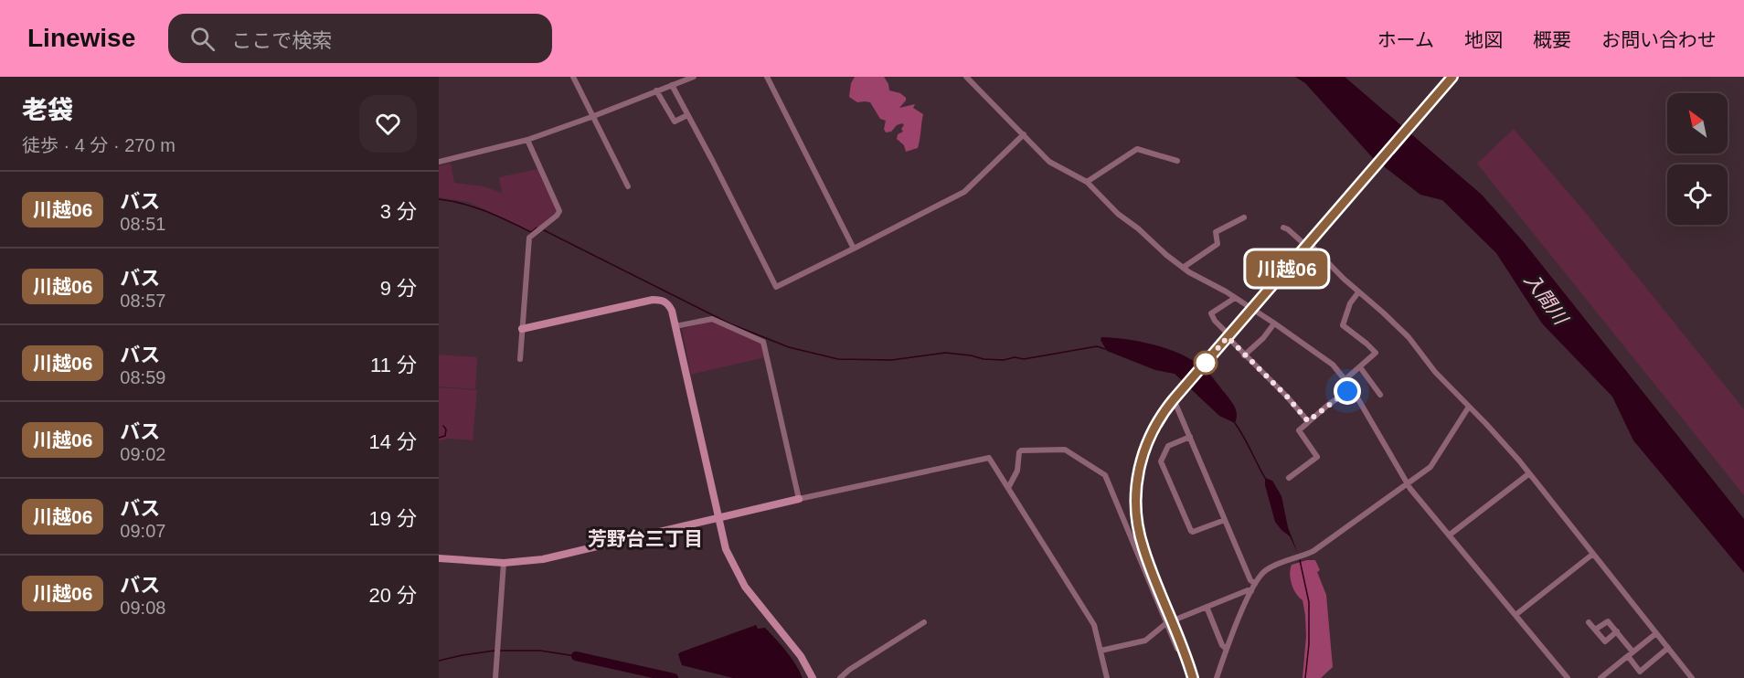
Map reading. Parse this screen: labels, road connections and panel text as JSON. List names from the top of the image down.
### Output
{
  "districts": ["芳野台三丁目"],
  "water": ["入間川"],
  "lines": ["bus line 川越06"],
  "north": "top left",
  "page": {
    "header": "Linewise",
    "search": "ここで検索",
    "nav": [
      "ホーム",
      "地図",
      "概要",
      "お問い合わせ"
    ],
    "heading": ["老袋", "徒歩 · 4 分 · 270 m"],
    "on_map": "川越06",
    "list": [
      {
        "mark": "川越06",
        "name": "バス",
        "note": "08:51",
        "value": "3 分"
      },
      {
        "mark": "川越06",
        "name": "バス",
        "note": "08:57",
        "value": "9 分"
      },
      {
        "mark": "川越06",
        "name": "バス",
        "note": "08:59",
        "value": "11 分"
      },
      {
        "mark": "川越06",
        "name": "バス",
        "note": "09:02",
        "value": "14 分"
      },
      {
        "mark": "川越06",
        "name": "バス",
        "note": "09:07",
        "value": "19 分"
      },
      {
        "mark": "川越06",
        "name": "バス",
        "note": "09:08",
        "value": "20 分"
      }
    ]
  }
}
